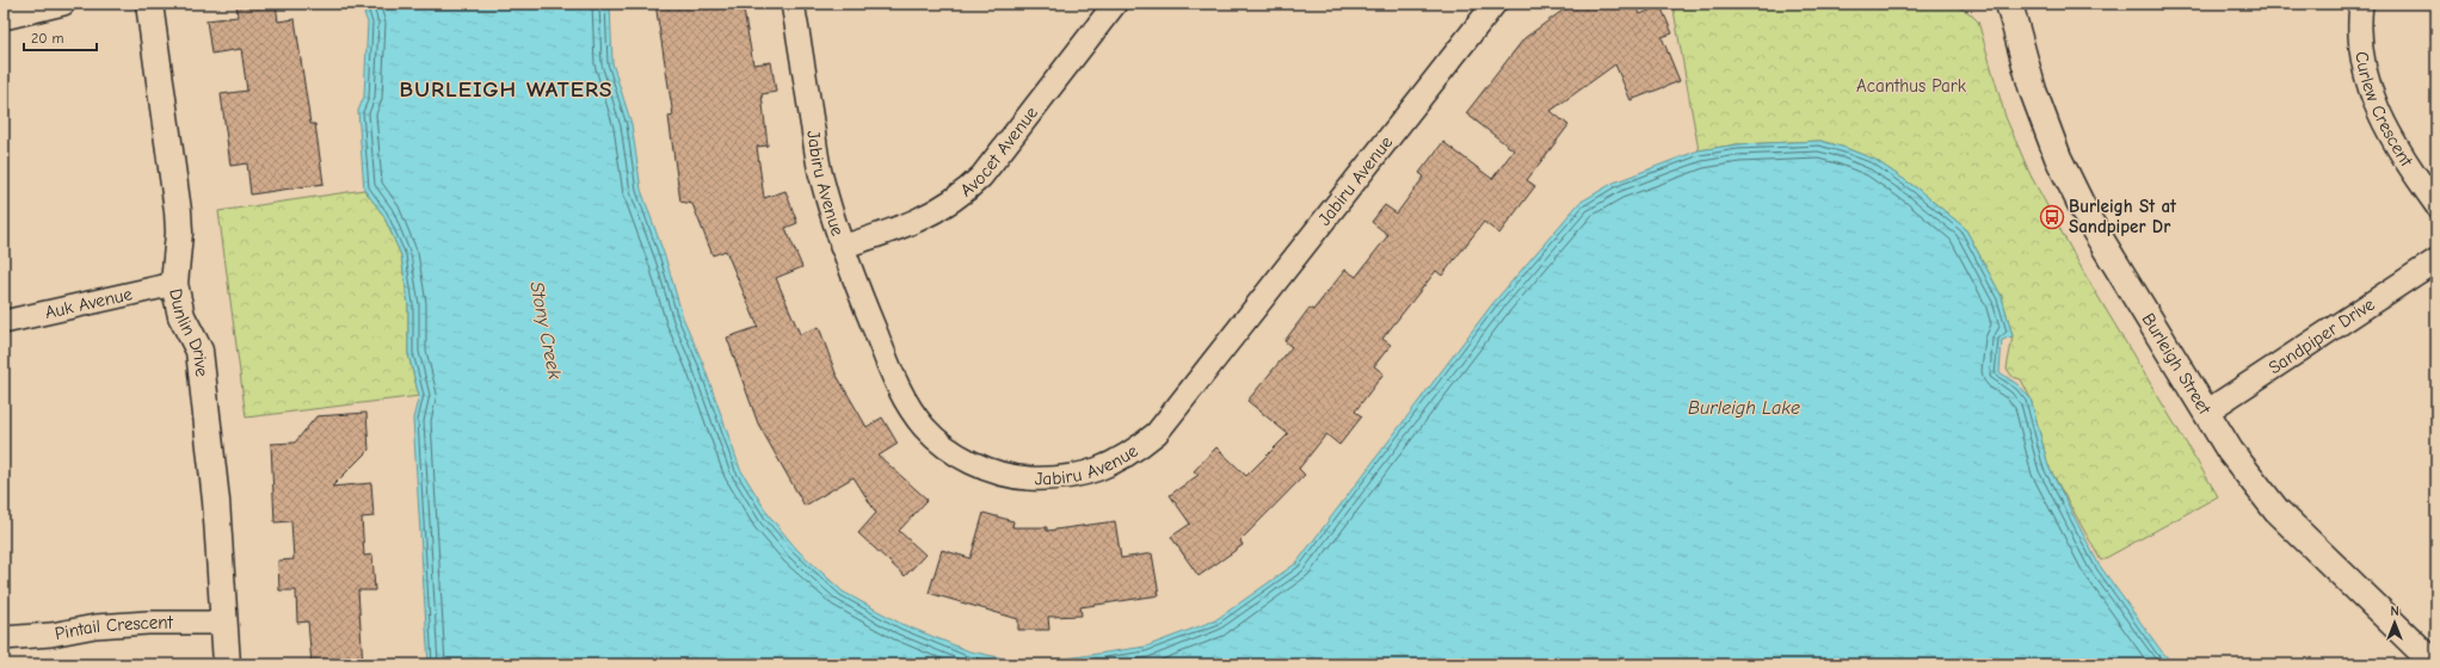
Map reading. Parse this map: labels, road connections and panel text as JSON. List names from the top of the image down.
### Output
{
  "streets": {
    "street": [
      "Curlew Crescent",
      "Avocet Avenue",
      "Jabiru Avenue",
      "Auk Avenue",
      "Dunlin Drive",
      "Sandpiper Drive",
      "Burleigh Street",
      "Pintail Crescent"
    ]
  },
  "crossings": [
    ["Avocet Avenue", "Jabiru Avenue"],
    ["Auk Avenue", "Dunlin Drive"],
    ["Dunlin Drive", "Pintail Crescent"],
    ["Sandpiper Drive", "Burleigh Street"]
  ],
  "districts": ["BURLEIGH WATERS"],
  "water": ["Stony Creek", "Burleigh Lake"],
  "parks": ["Acanthus Park"],
  "places": {
    "bus stop": ["Burleigh St at Sandpiper Dr"]
  },
  "scale_bar": "20 m",
  "north": "top"
}
